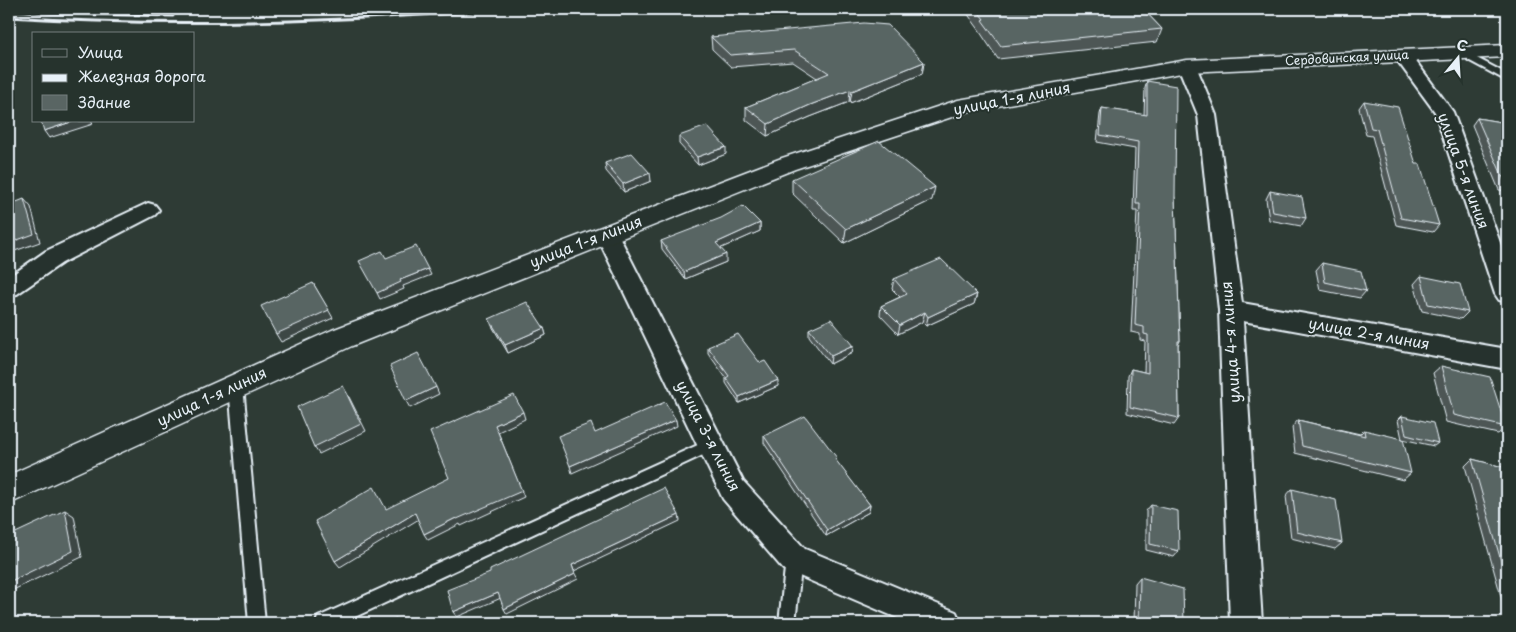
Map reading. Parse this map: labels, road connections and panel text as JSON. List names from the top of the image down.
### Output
{
  "streets": {
    "street": [
      "Сердовинская улица",
      "улица 1-я линия",
      "улица 5-я линия",
      "улица 2-я линия",
      "улица 4-я линия",
      "улица 3-я линия"
    ]
  },
  "crossings": [
    ["Сердовинская улица", "улица 1-я линия"],
    ["Сердовинская улица", "улица 5-я линия"],
    ["Сердовинская улица", "улица 4-я линия"],
    ["улица 1-я линия", "улица 4-я линия"],
    ["улица 1-я линия", "улица 3-я линия"],
    ["улица 2-я линия", "улица 4-я линия"]
  ],
  "legend": ["Улица", "Железная дорога", "Здание"],
  "north": "top"
}
